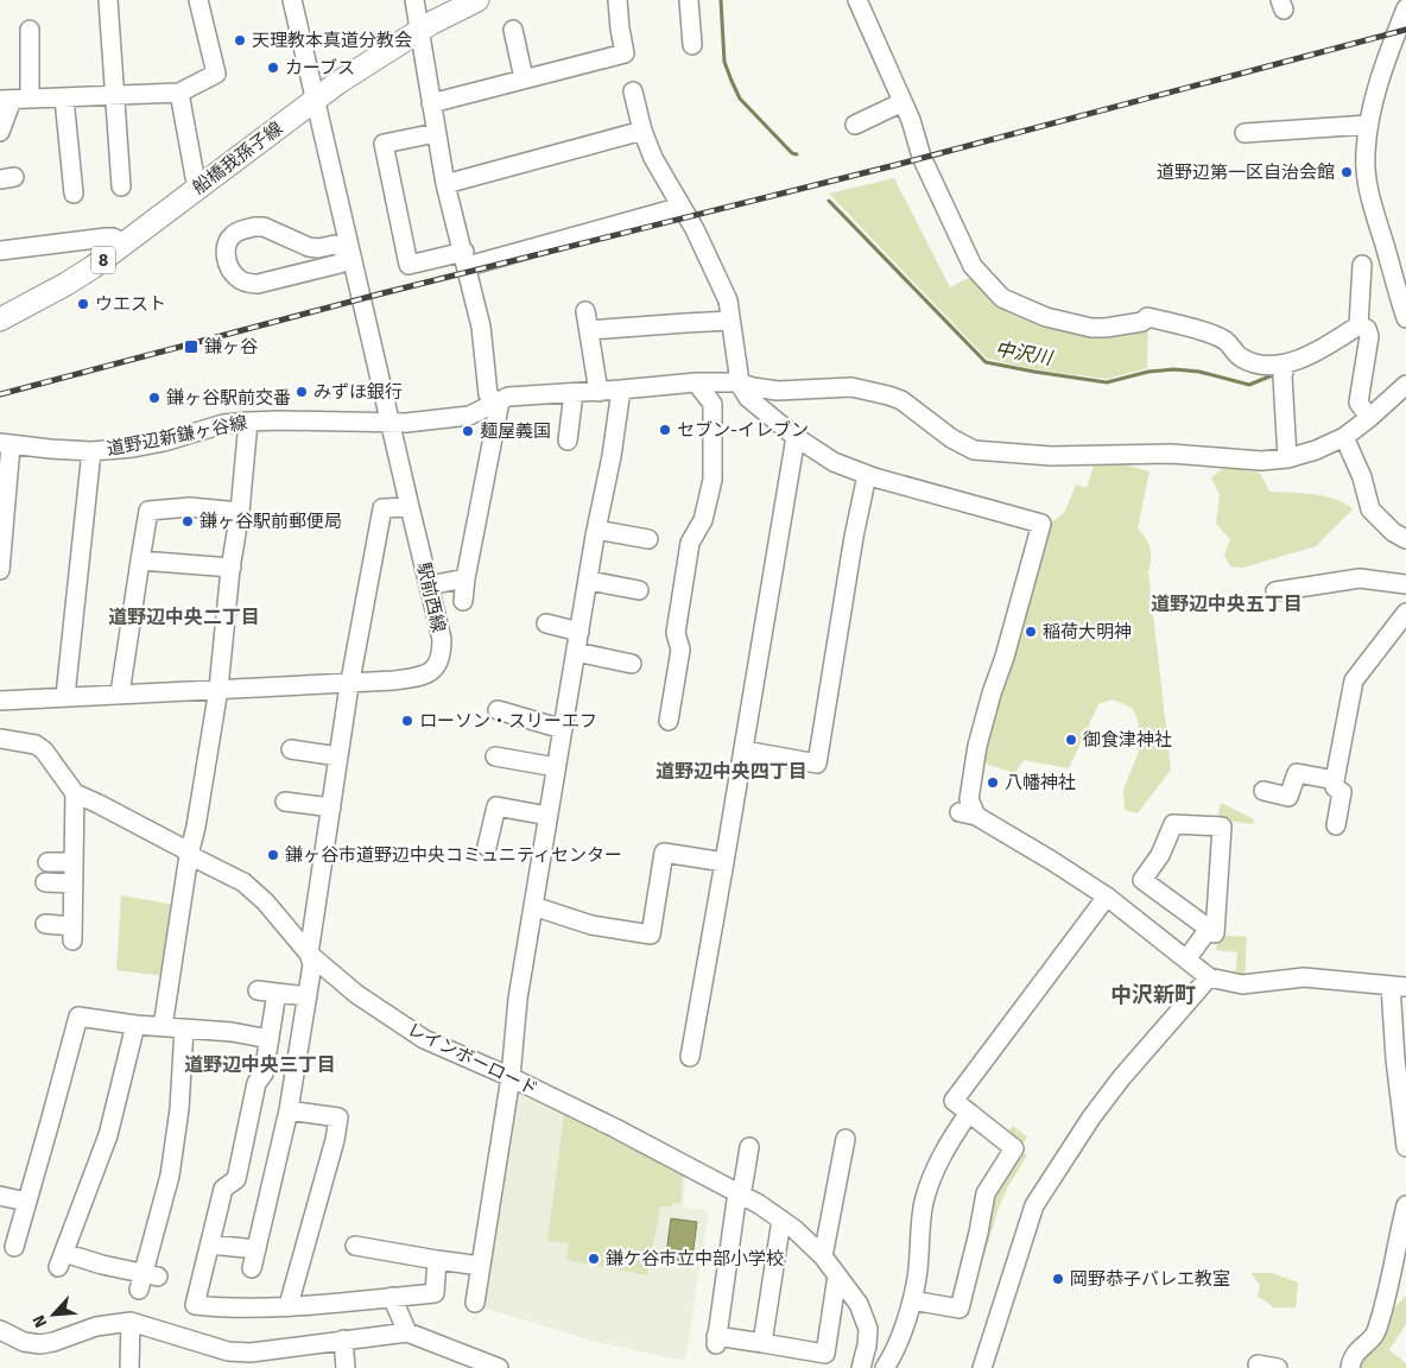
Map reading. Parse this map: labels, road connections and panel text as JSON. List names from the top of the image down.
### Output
{
  "streets": {
    "main road": ["船橋我孫子線", "8"],
    "street": ["道野辺新鎌ヶ谷線", "駅前西線", "レインボーロード"]
  },
  "crossings": [
    ["船橋我孫子線", "駅前西線"],
    ["道野辺新鎌ヶ谷線", "駅前西線"]
  ],
  "districts": [
    "道野辺中央五丁目",
    "道野辺中央二丁目",
    "道野辺中央四丁目",
    "中沢新町",
    "道野辺中央三丁目"
  ],
  "water": ["中沢川"],
  "places": {
    "other": [
      "天理教本真道分教会",
      "カーブス",
      "道野辺第一区自治会館",
      "ウエスト",
      "みずほ銀行",
      "鎌ヶ谷駅前交番",
      "セブン-イレブン",
      "麺屋義国",
      "鎌ヶ谷駅前郵便局",
      "稲荷大明神",
      "ローソン・スリーエフ",
      "御食津神社",
      "八幡神社",
      "鎌ヶ谷市道野辺中央コミュニティセンター",
      "鎌ケ谷市立中部小学校",
      "岡野恭子バレエ教室"
    ],
    "transit": ["鎌ヶ谷"]
  },
  "north": "bottom left"
}
